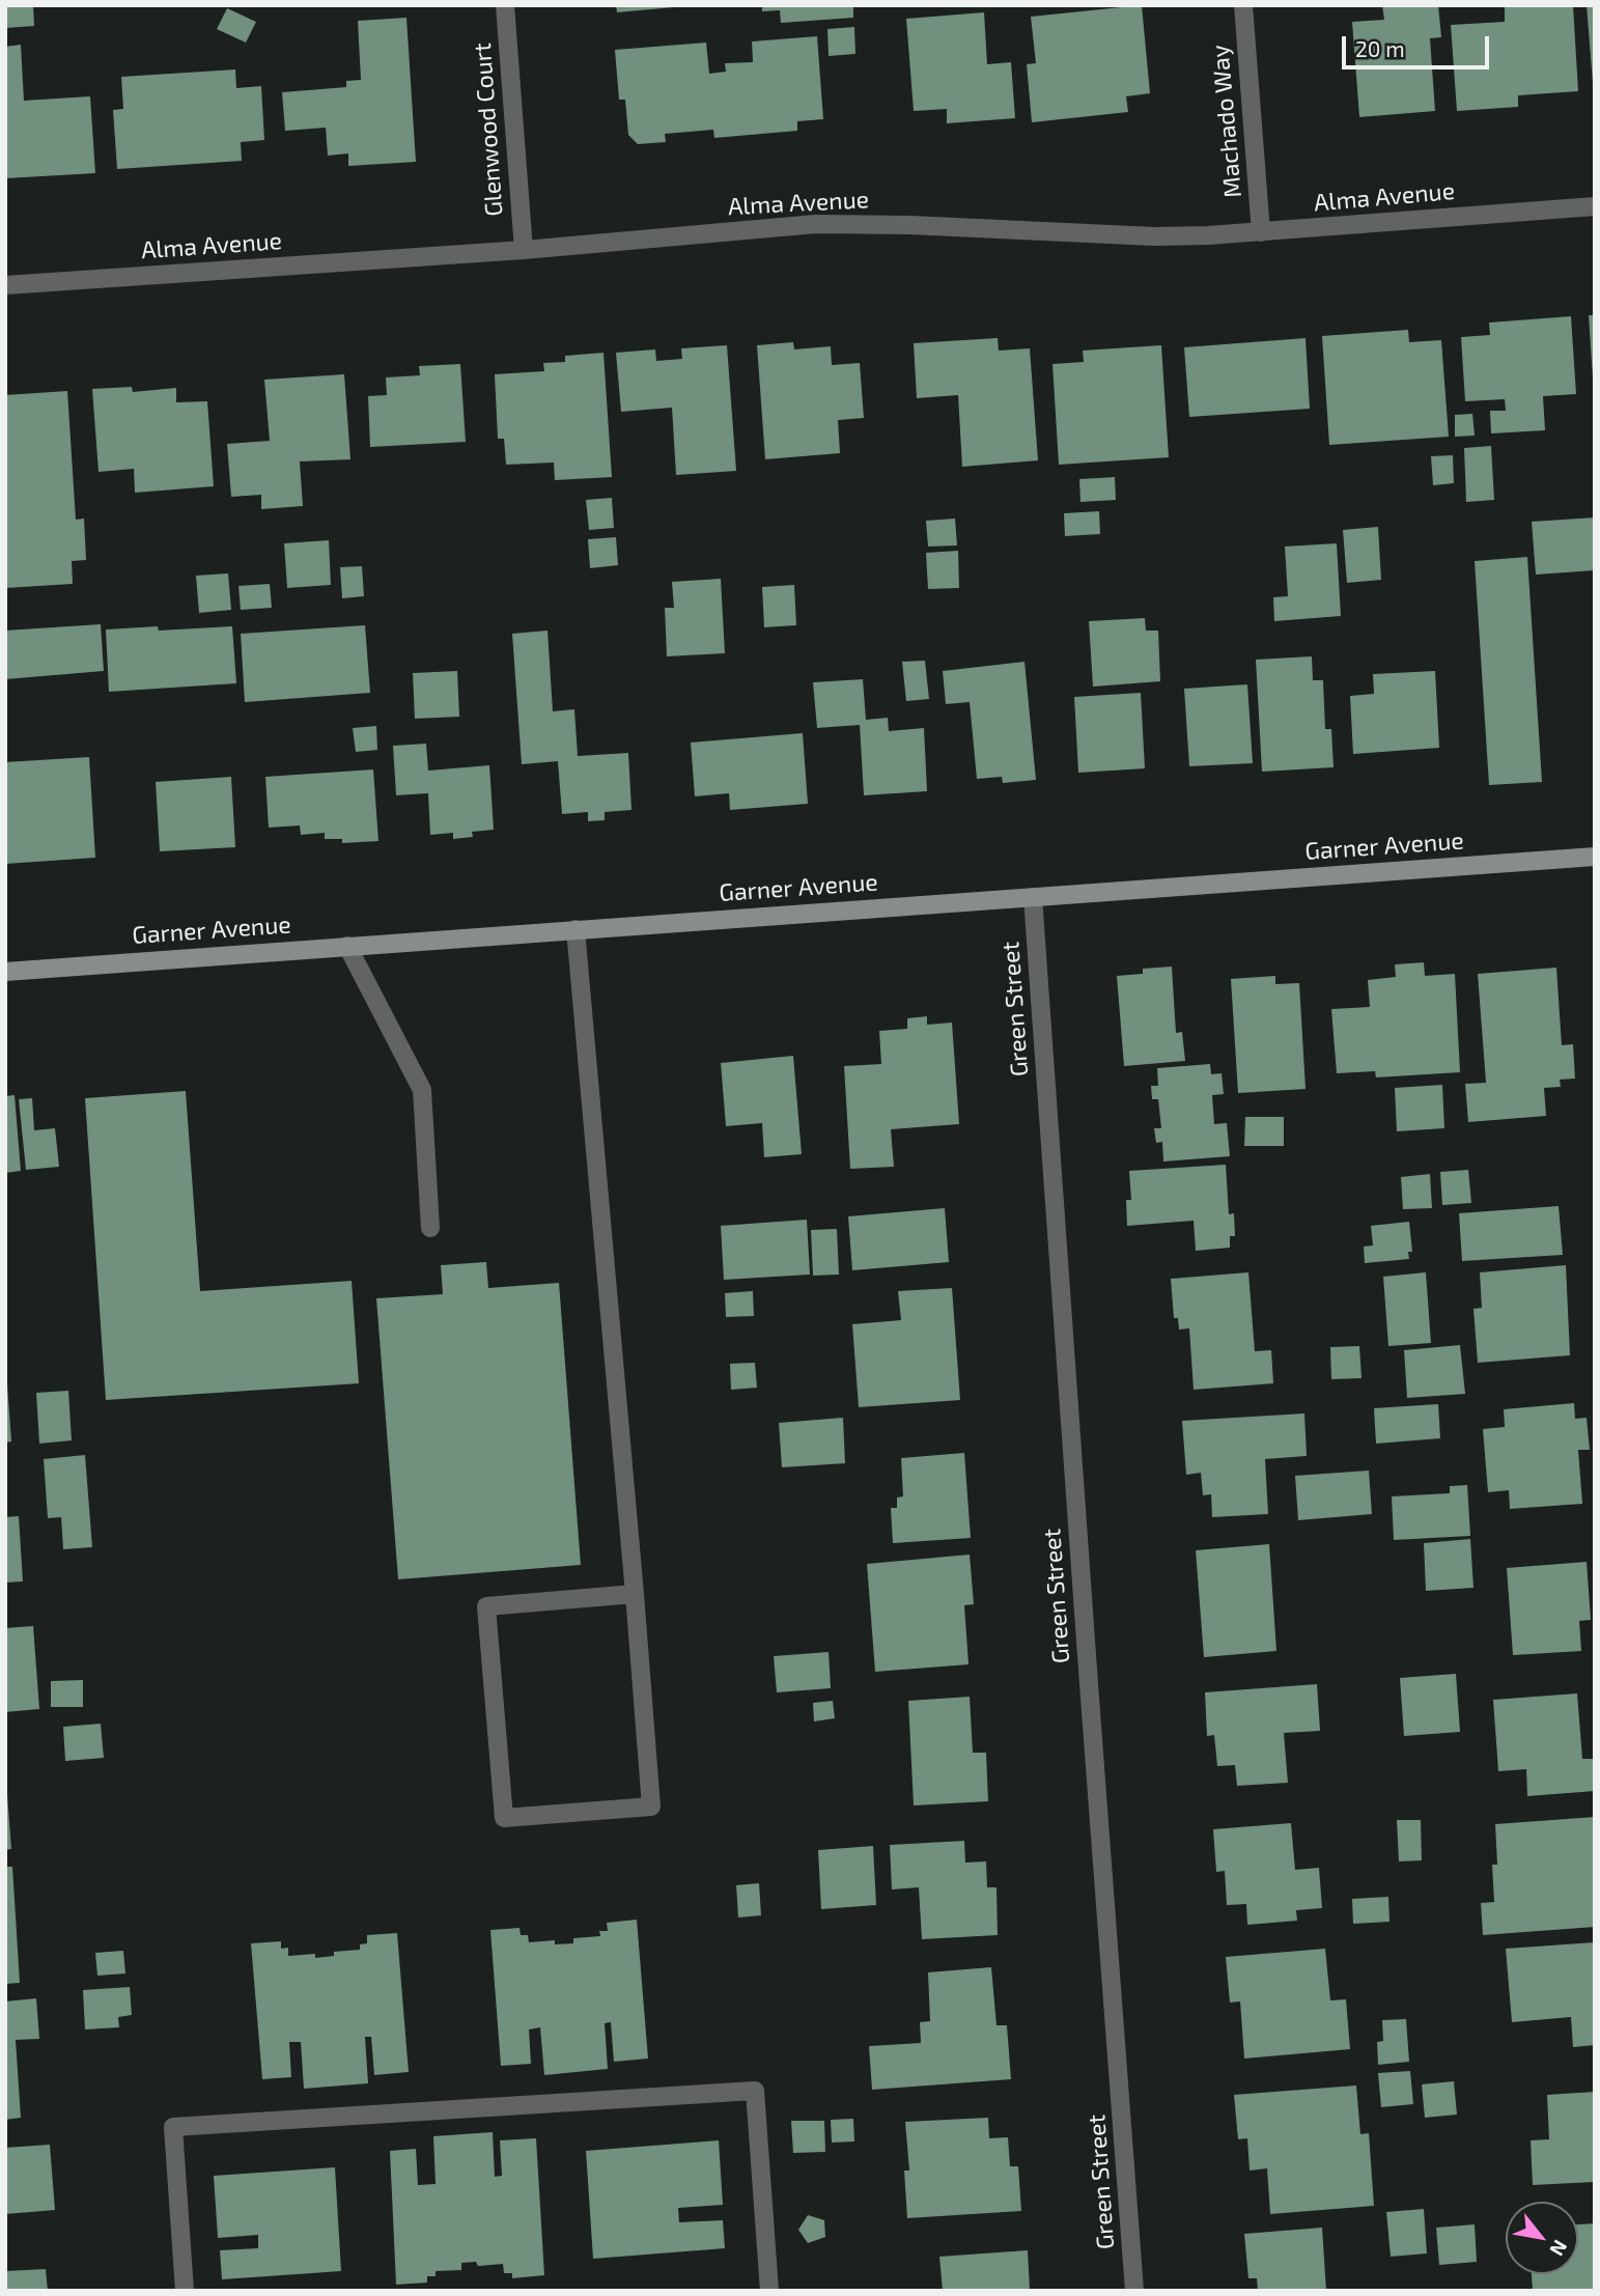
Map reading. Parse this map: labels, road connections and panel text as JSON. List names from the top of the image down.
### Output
{
  "streets": {
    "street": [
      "Machado Way",
      "Glenwood Court",
      "Alma Avenue",
      "Garner Avenue",
      "Green Street"
    ]
  },
  "crossings": [
    ["Machado Way", "Alma Avenue"],
    ["Glenwood Court", "Alma Avenue"],
    ["Garner Avenue", "Green Street"]
  ],
  "scale_bar": "20 m",
  "north": "bottom right"
}
